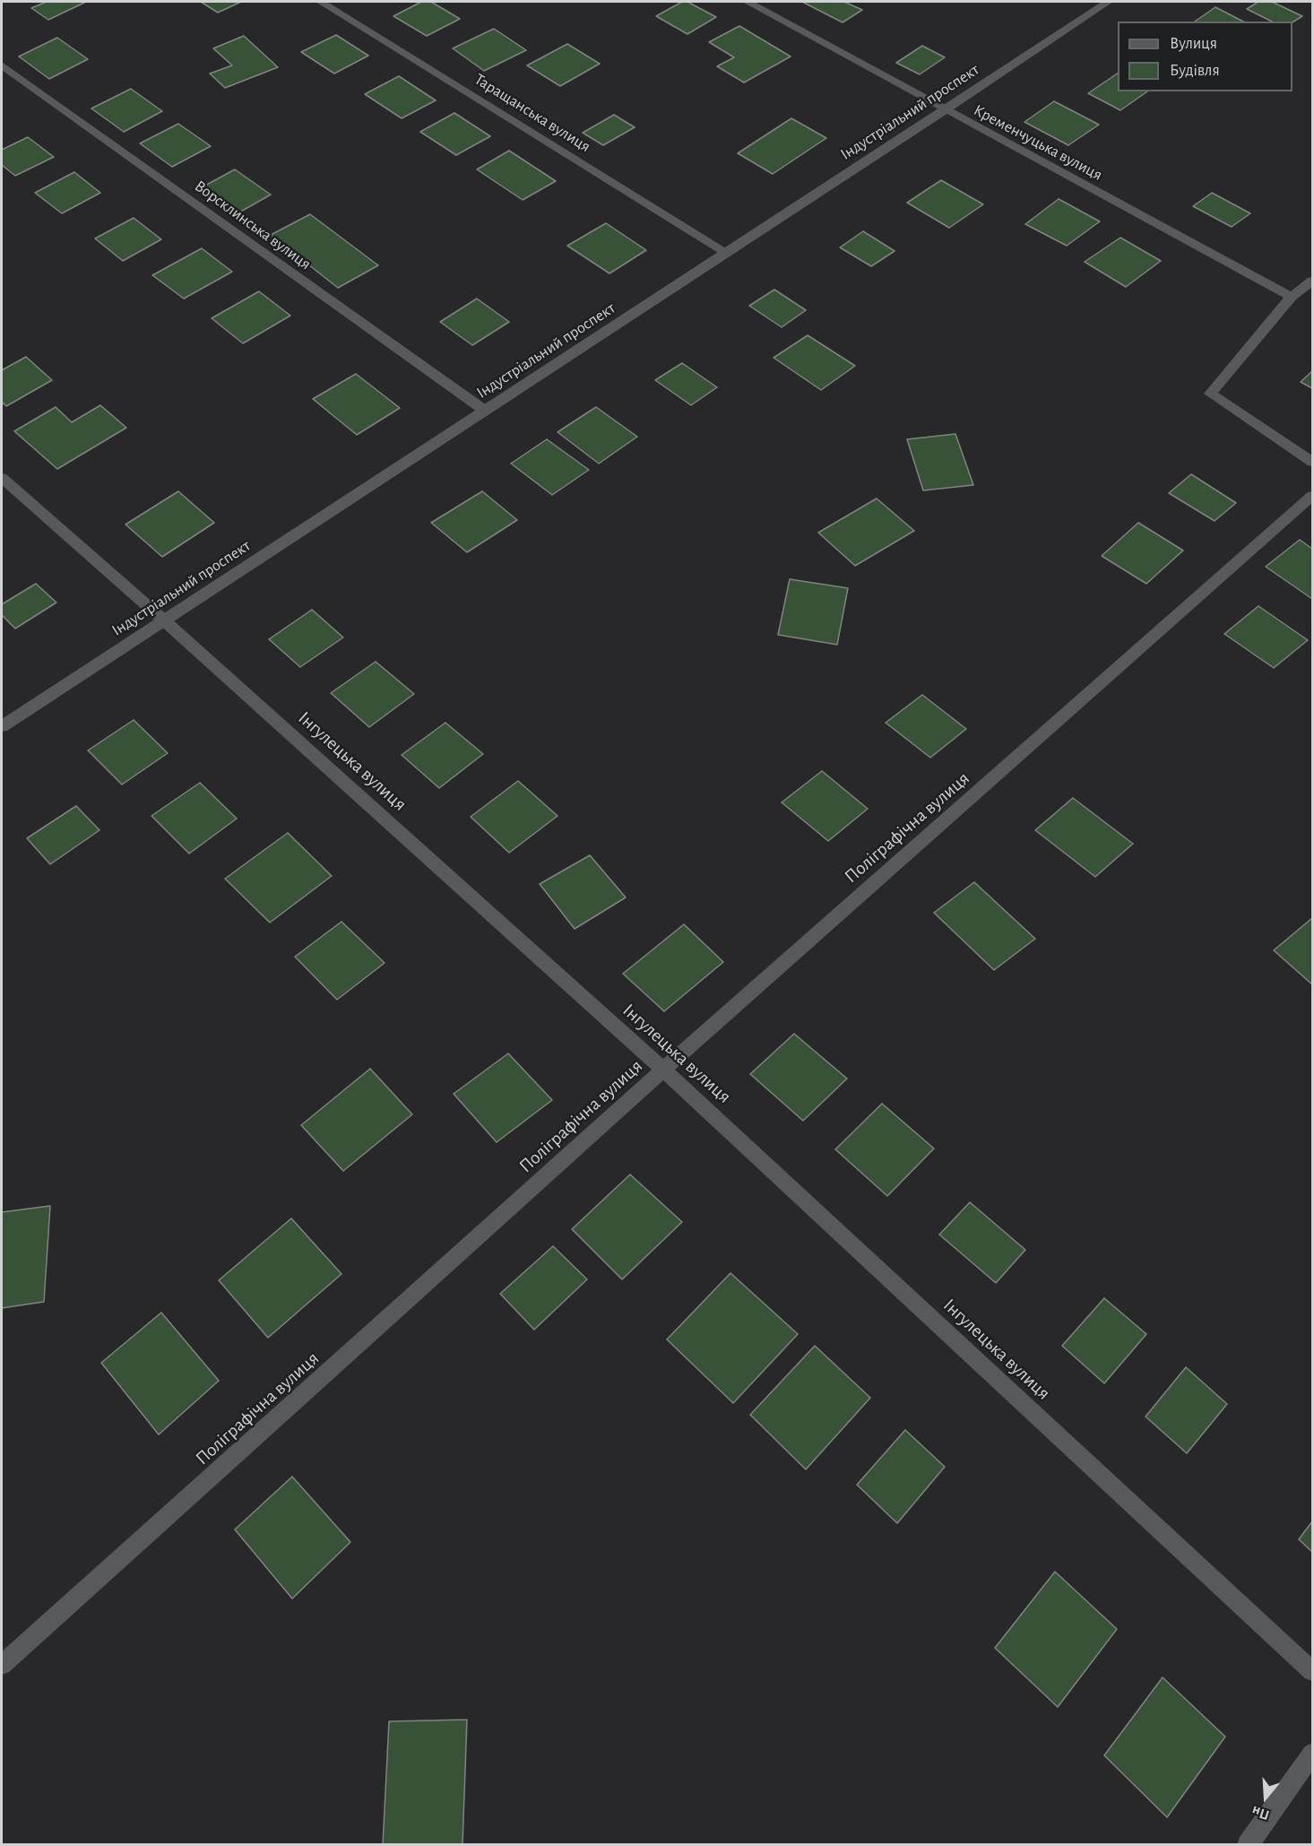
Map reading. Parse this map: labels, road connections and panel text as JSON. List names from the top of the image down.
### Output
{
  "streets": {
    "street": [
      "Індустріальний проспект",
      "Таращанська вулиця",
      "Кременчуцька вулиця",
      "Ворсклинська вулиця",
      "Інгулецька вулиця",
      "Поліграфічна вулиця"
    ]
  },
  "crossings": [
    ["Індустріальний проспект", "Таращанська вулиця"],
    ["Індустріальний проспект", "Кременчуцька вулиця"],
    ["Індустріальний проспект", "Ворсклинська вулиця"],
    ["Індустріальний проспект", "Інгулецька вулиця"],
    ["Інгулецька вулиця", "Поліграфічна вулиця"]
  ],
  "legend": ["Вулиця", "Будівля"],
  "north": "bottom"
}
